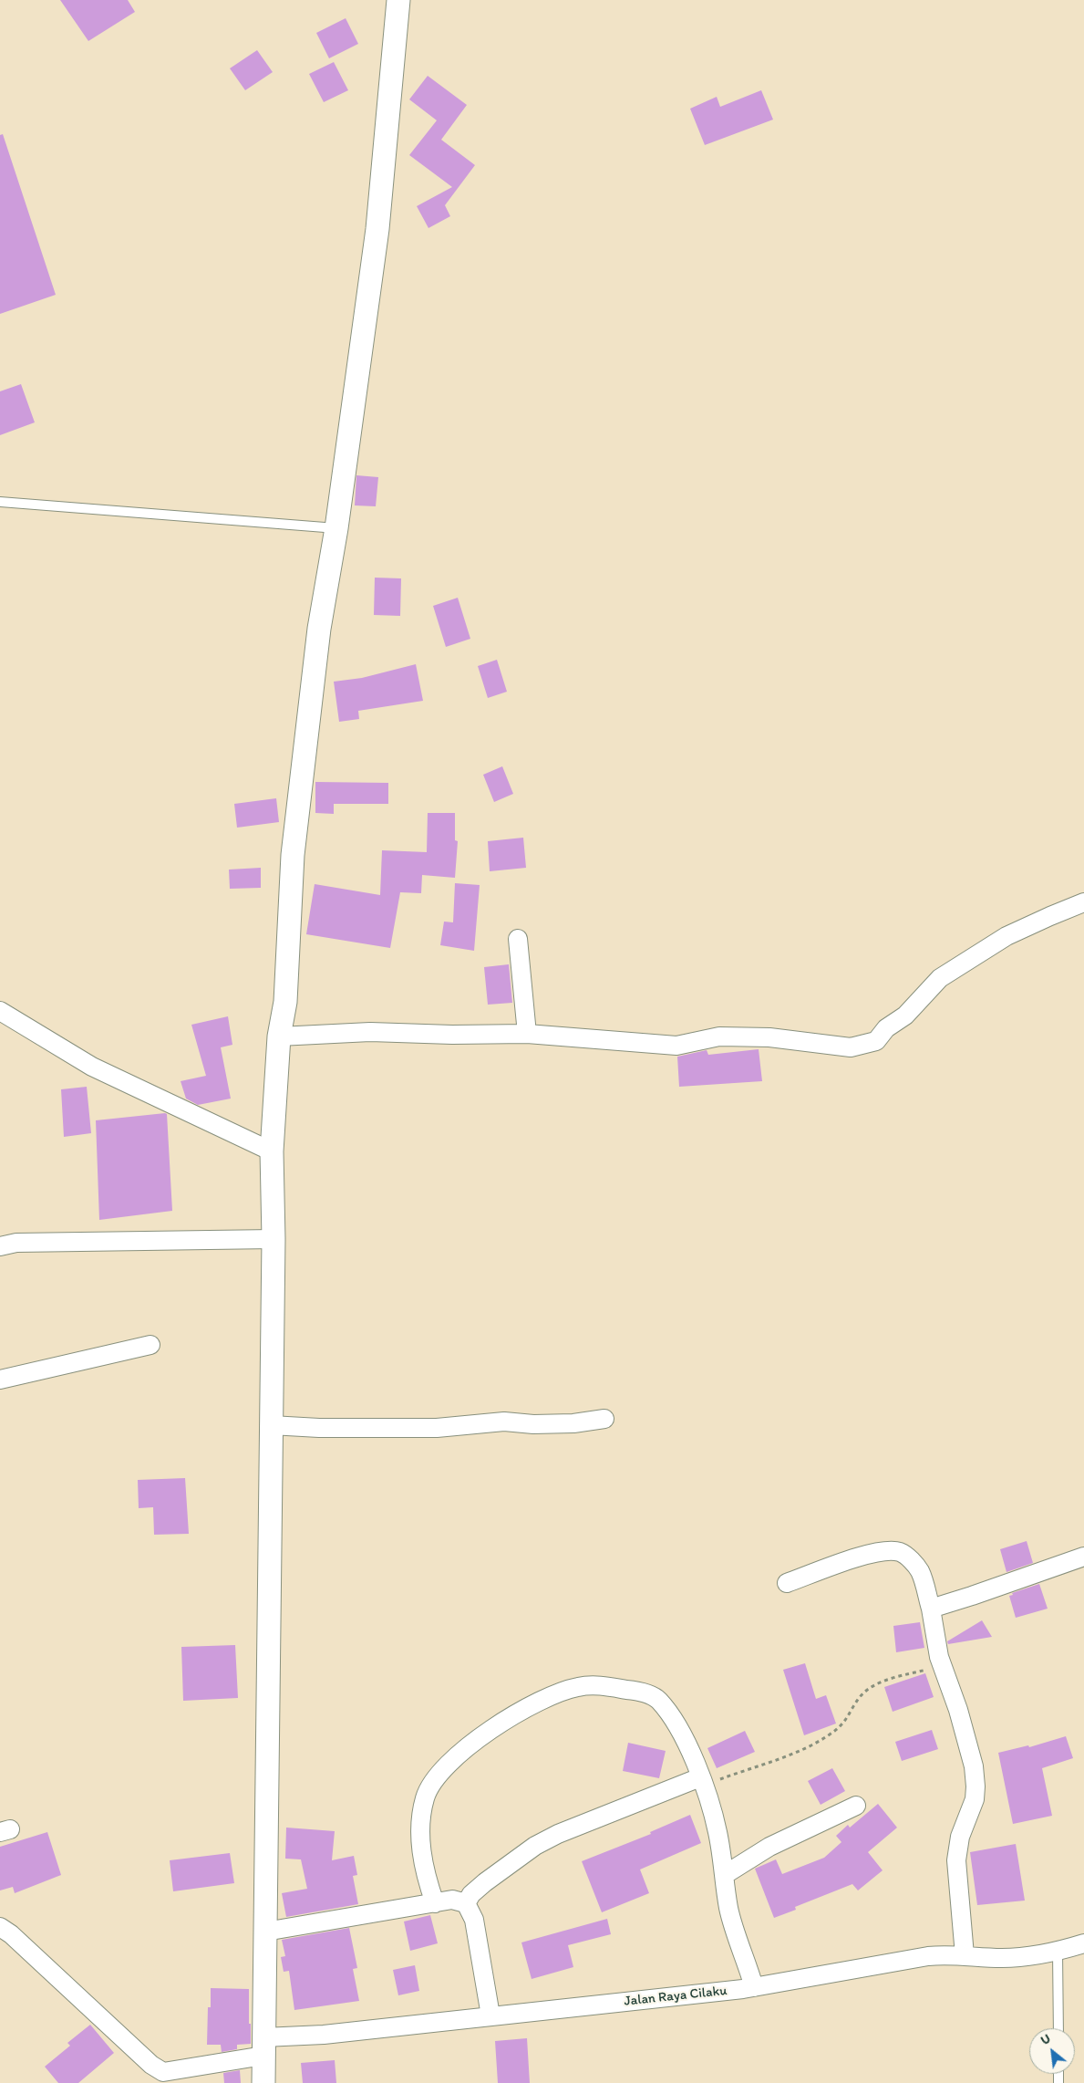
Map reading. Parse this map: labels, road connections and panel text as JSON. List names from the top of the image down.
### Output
{
  "streets": {
    "street": ["Jalan Raya Cilaku"]
  },
  "north": "top left"
}
